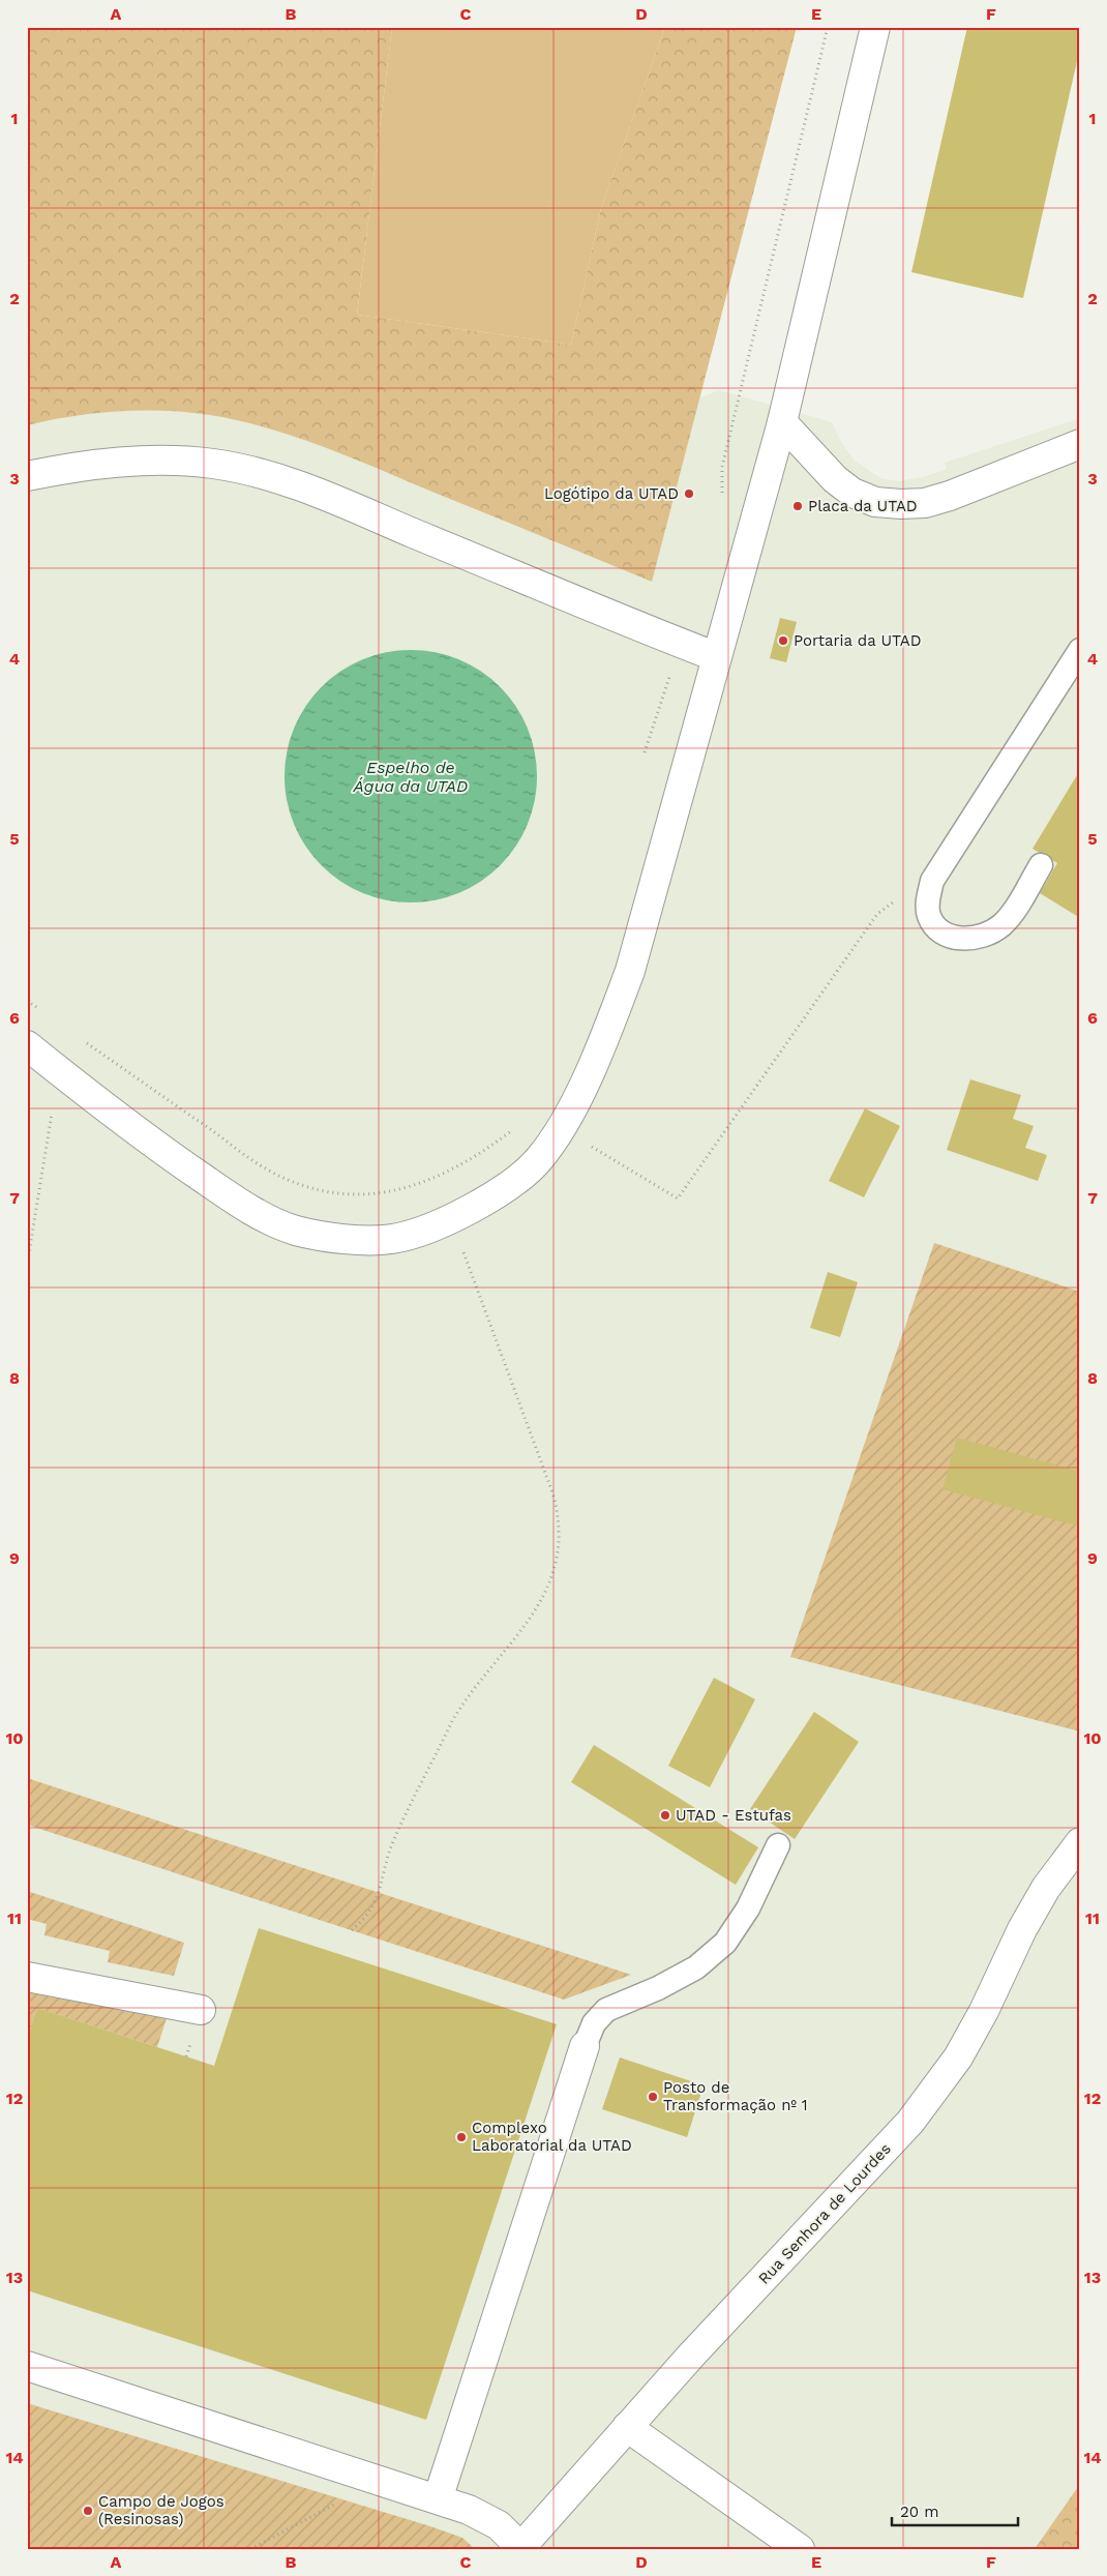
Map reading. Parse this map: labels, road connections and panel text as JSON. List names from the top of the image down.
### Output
{
  "streets": {
    "street": ["Rua Senhora de Lourdes"]
  },
  "water": ["Espelho de Água da UTAD"],
  "places": [
    "Logótipo da UTAD",
    "Placa da UTAD",
    "Portaria da UTAD",
    "UTAD - Estufas",
    "Posto de Transformação nº 1",
    "Complexo Laboratorial da UTAD",
    "Campo de Jogos (Resinosas)"
  ],
  "scale_bar": "20 m",
  "grid": {
    "columns": [
      "A",
      "B",
      "C",
      "D",
      "E",
      "F"
    ],
    "rows": [
      "1",
      "2",
      "3",
      "4",
      "5",
      "6",
      "7",
      "8",
      "9",
      "10",
      "11",
      "12",
      "13",
      "14"
    ]
  }
}
